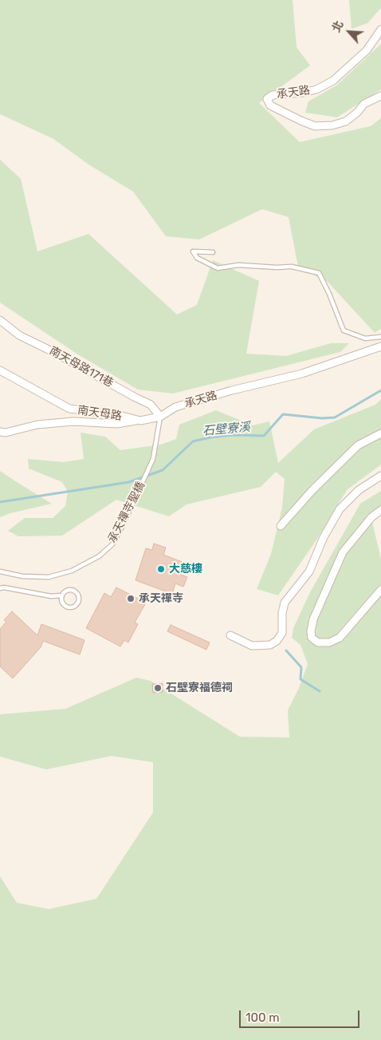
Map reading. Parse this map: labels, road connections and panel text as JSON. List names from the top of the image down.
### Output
{
  "streets": {
    "street": ["承天路", "南天母路171巷", "南天母路"],
    "lane": ["承天禪寺聖橋"]
  },
  "crossings": [
    ["承天路", "南天母路171巷"],
    ["承天路", "南天母路"],
    ["承天路", "承天禪寺聖橋"],
    ["南天母路171巷", "南天母路"],
    ["南天母路171巷", "承天禪寺聖橋"],
    ["南天母路", "承天禪寺聖橋"]
  ],
  "water": ["石壁寮溪"],
  "places": ["大慈樓", "承天禪寺", "石壁寮福德祠"],
  "scale_bar": "100 m",
  "north": "top left"
}
